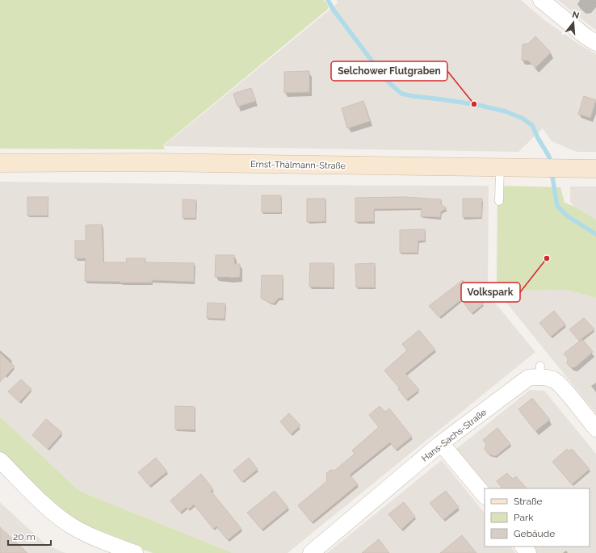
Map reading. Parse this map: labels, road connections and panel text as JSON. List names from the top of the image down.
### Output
{
  "streets": {
    "street": ["Ernst-Thälmann-Straße", "Hans-Sachs-Straße"]
  },
  "places": ["Selchower Flutgraben", "Volkspark"],
  "legend": ["Straße", "Park", "Gebäude"],
  "scale_bar": "20 m",
  "north": "top"
}
